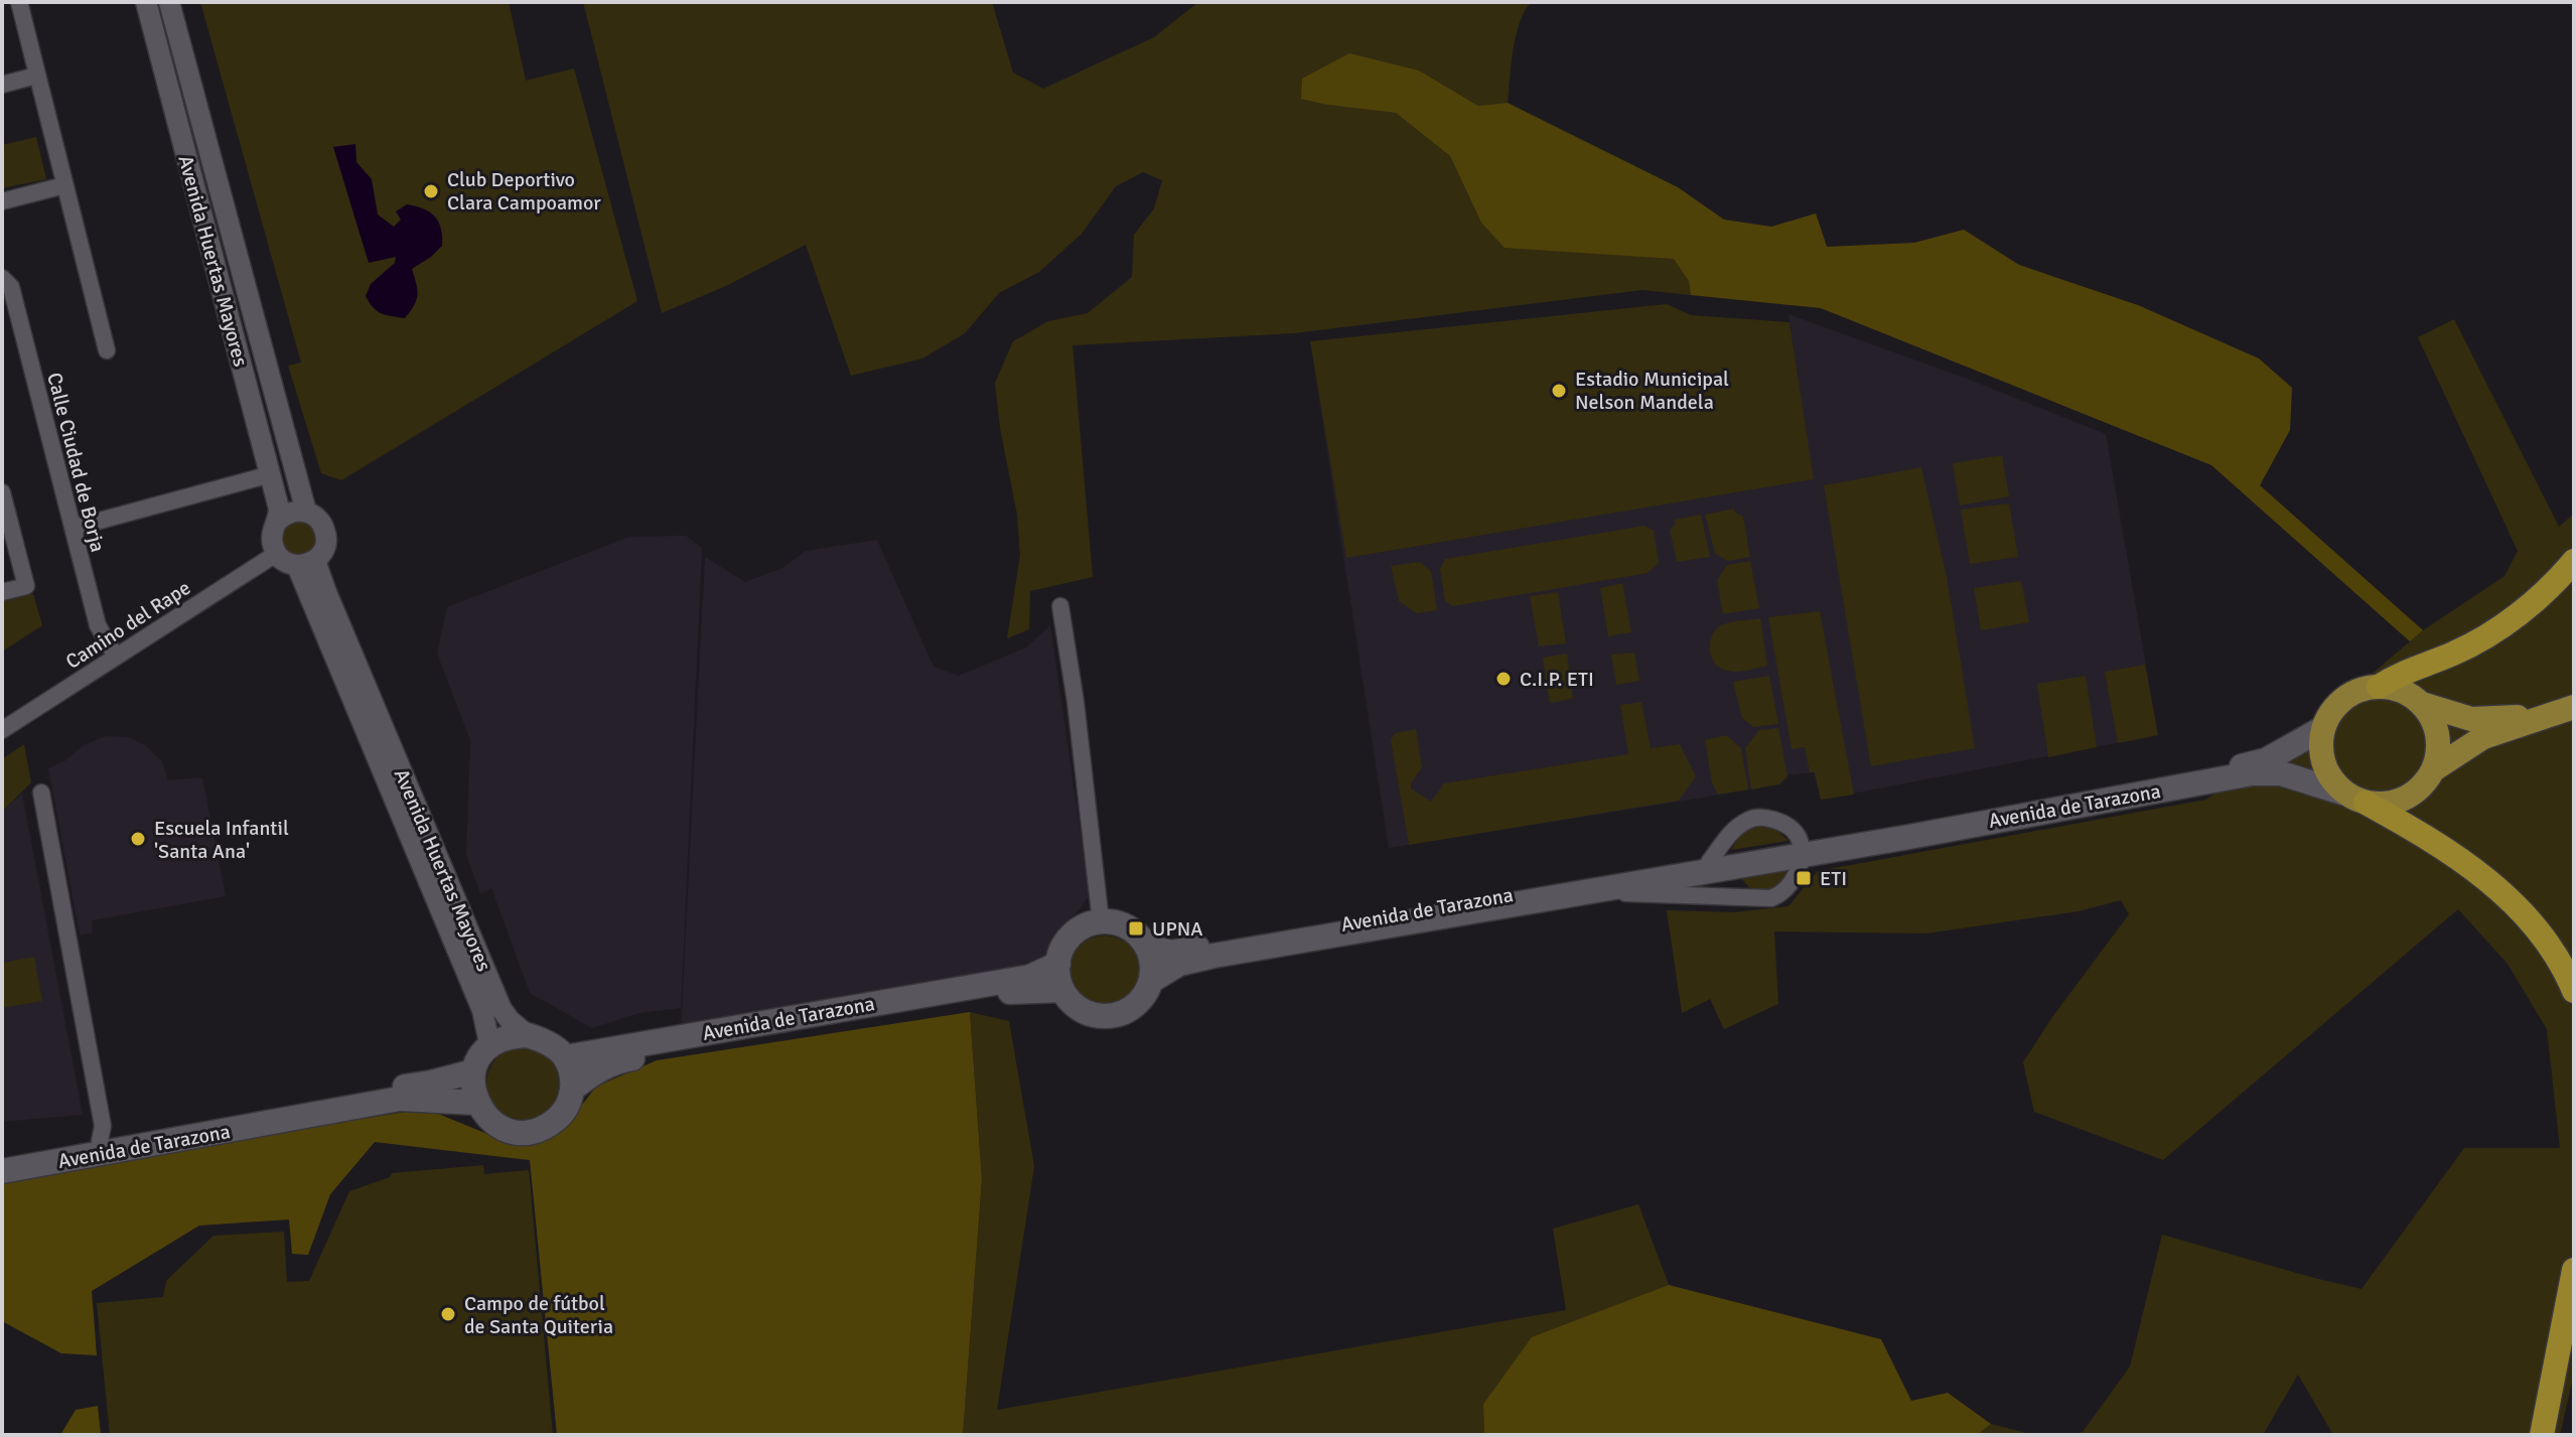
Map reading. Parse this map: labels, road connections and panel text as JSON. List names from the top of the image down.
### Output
{
  "streets": {
    "main road": ["Avenida de Tarazona"],
    "street": ["Avenida Huertas Mayores", "Calle Ciudad de Borja", "Camino del Rape"]
  },
  "crossings": [
    ["Avenida Huertas Mayores", "Camino del Rape"],
    ["Avenida Huertas Mayores", "Avenida de Tarazona"],
    ["Calle Ciudad de Borja", "Camino del Rape"]
  ],
  "places": {
    "other": [
      "Club Deportivo Clara Campoamor",
      "Estadio Municipal Nelson Mandela",
      "C.I.P. ETI",
      "Escuela Infantil 'Santa Ana'",
      "Campo de fútbol de Santa Quiteria"
    ],
    "transit": ["ETI", "UPNA"]
  }
}
